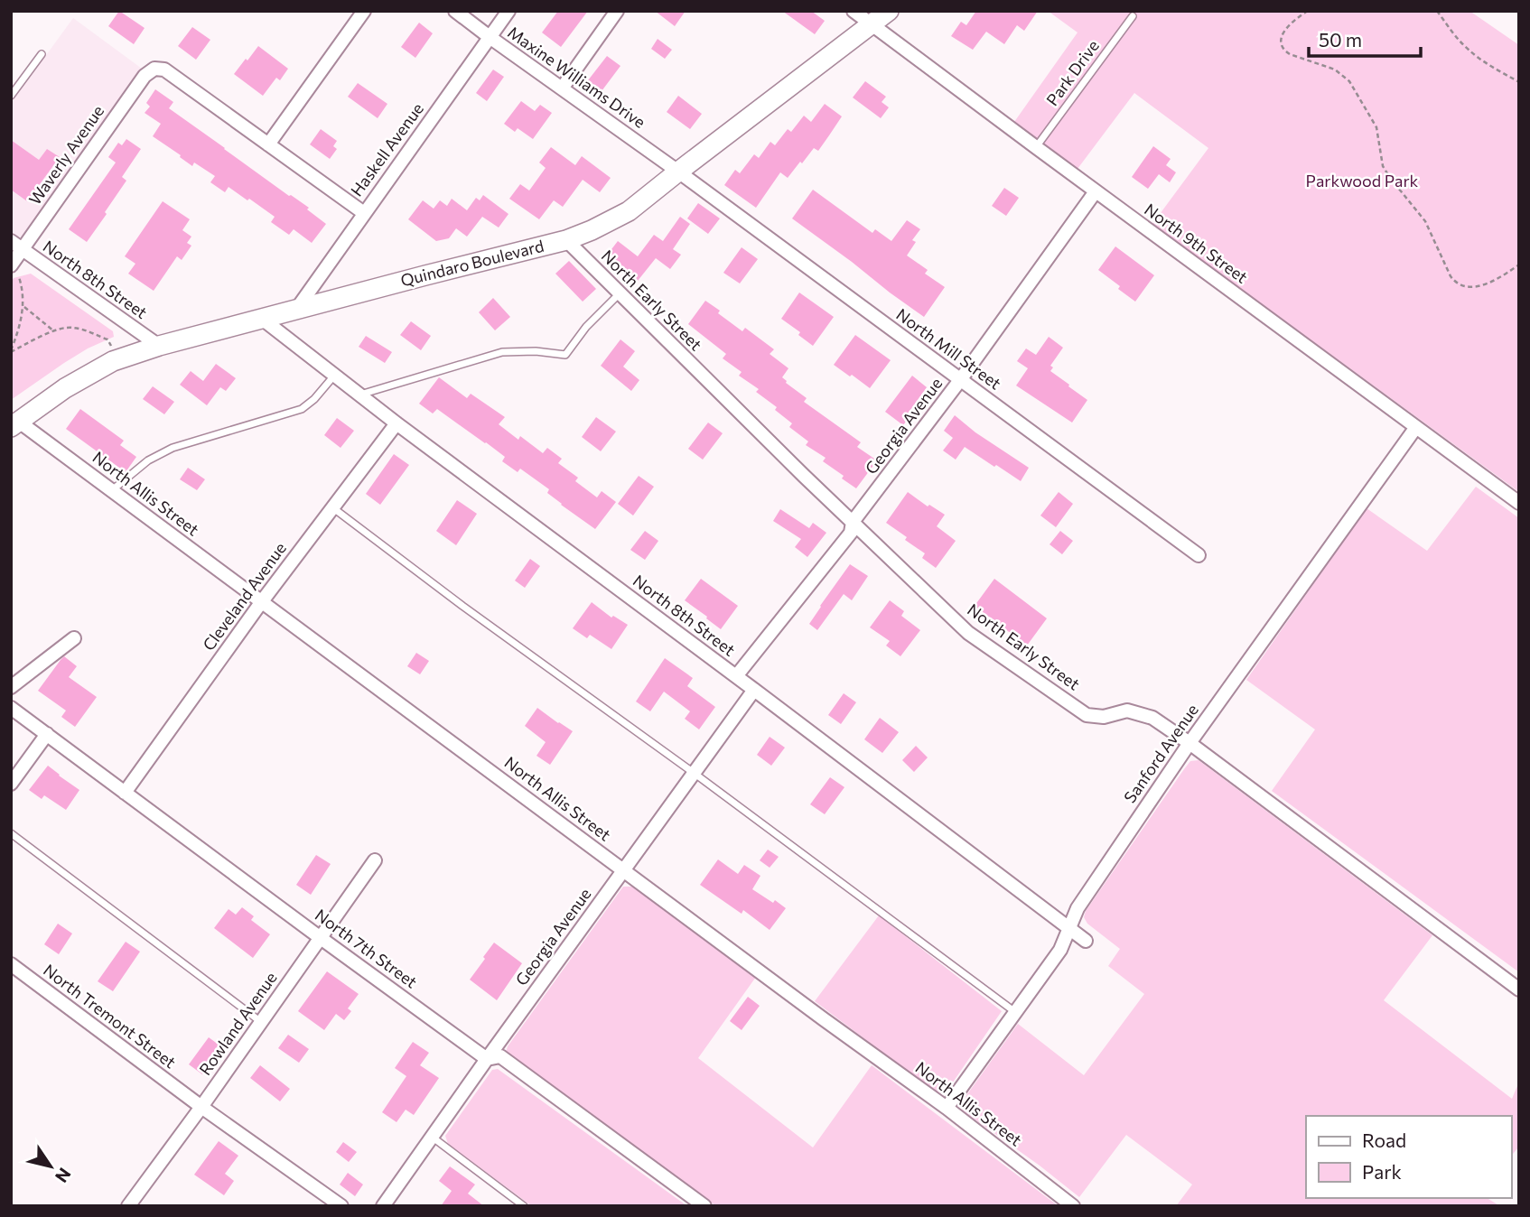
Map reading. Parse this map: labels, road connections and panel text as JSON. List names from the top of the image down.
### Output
{
  "streets": {
    "main road": ["Quindaro Boulevard"],
    "street": [
      "Maxine Williams Drive",
      "Haskell Avenue",
      "Waverly Avenue",
      "North 9th Street",
      "North 8th Street",
      "North Early Street",
      "North Mill Street",
      "Georgia Avenue",
      "North Allis Street",
      "Cleveland Avenue",
      "Sanford Avenue",
      "North 7th Street",
      "North Tremont Street",
      "Rowland Avenue"
    ],
    "lane": ["Park Drive"]
  },
  "crossings": [
    ["Park Drive", "North 9th Street"],
    ["Maxine Williams Drive", "Haskell Avenue"],
    ["Maxine Williams Drive", "Quindaro Boulevard"],
    ["Maxine Williams Drive", "North Mill Street"],
    ["Haskell Avenue", "Quindaro Boulevard"],
    ["Waverly Avenue", "North 8th Street"],
    ["North 9th Street", "Quindaro Boulevard"],
    ["North 9th Street", "Georgia Avenue"],
    ["North 9th Street", "Sanford Avenue"],
    ["Quindaro Boulevard", "North 8th Street"],
    ["Quindaro Boulevard", "North Early Street"],
    ["Quindaro Boulevard", "North Mill Street"],
    ["Quindaro Boulevard", "North Allis Street"],
    ["North 8th Street", "Georgia Avenue"],
    ["North 8th Street", "Cleveland Avenue"],
    ["North 8th Street", "Sanford Avenue"],
    ["North Early Street", "Georgia Avenue"],
    ["North Early Street", "Sanford Avenue"],
    ["North Mill Street", "Georgia Avenue"],
    ["Georgia Avenue", "North Allis Street"],
    ["Georgia Avenue", "North 7th Street"],
    ["North Allis Street", "Cleveland Avenue"],
    ["North Allis Street", "Sanford Avenue"],
    ["Cleveland Avenue", "North 7th Street"],
    ["North 7th Street", "Rowland Avenue"],
    ["North Tremont Street", "Rowland Avenue"]
  ],
  "parks": ["Parkwood Park"],
  "legend": ["Road", "Park"],
  "scale_bar": "50 m",
  "north": "bottom right"
}
